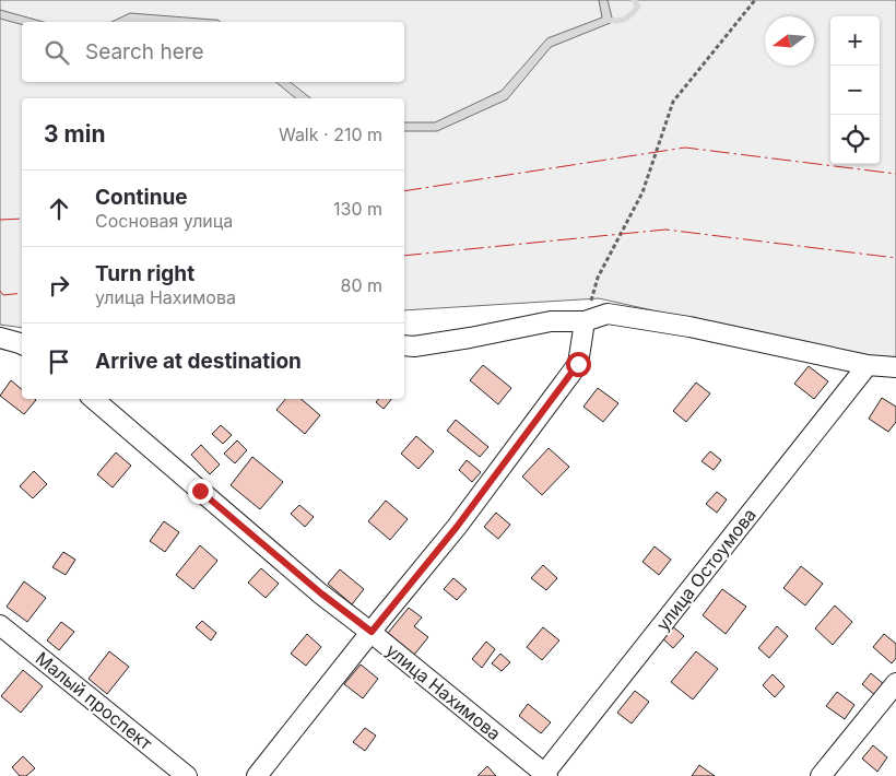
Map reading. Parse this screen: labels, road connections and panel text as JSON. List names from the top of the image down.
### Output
{
  "streets": {
    "street": ["улица Остоумова", "улица Нахимова", "Малый проспект"]
  },
  "crossings": [
    ["улица Остоумова", "улица Нахимова"]
  ],
  "north": "left",
  "page": {
    "map_buttons": ["+", "−"],
    "search": "Search here",
    "heading": ["3 min", "Walk · 210 m"],
    "list": [
      ["Continue", "Сосновая улица", "130 m"],
      ["Turn right", "улица Нахимова", "80 m"],
      "Arrive at destination"
    ]
  }
}
